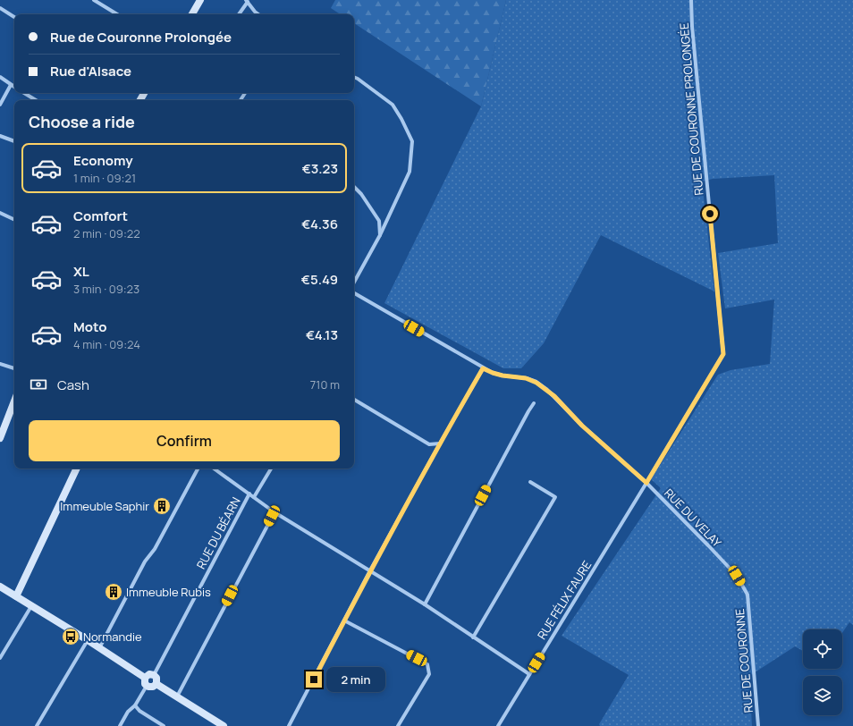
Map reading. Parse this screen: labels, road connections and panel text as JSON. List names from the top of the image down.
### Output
{
  "streets": {
    "street": [
      "RUE DE COURONNE PROLONGÉE",
      "RUE DU VELAY",
      "RUE DU BÉARN",
      "RUE FÉLIX FAURE",
      "RUE DE COURONNE"
    ]
  },
  "crossings": [
    ["RUE DE COURONNE PROLONGÉE", "RUE DU VELAY"],
    ["RUE DE COURONNE PROLONGÉE", "RUE FÉLIX FAURE"],
    ["RUE DU VELAY", "RUE FÉLIX FAURE"],
    ["RUE DU VELAY", "RUE DE COURONNE"]
  ],
  "places": {
    "building": ["Immeuble Saphir", "Immeuble Rubis"],
    "bus stop": ["Normandie"]
  },
  "page": {
    "banner": ["Rue de Couronne Prolongée", "Rue d'Alsace"],
    "heading": "Choose a ride",
    "list": [
      {
        "name": "Economy",
        "note": "1 min · 09:21",
        "value": "€3.23"
      },
      {
        "name": "Comfort",
        "note": "2 min · 09:22",
        "value": "€4.36"
      },
      {
        "name": "XL",
        "note": "3 min · 09:23",
        "value": "€5.49"
      },
      {
        "name": "Moto",
        "note": "4 min · 09:24",
        "value": "€4.13"
      }
    ],
    "pay": ["Cash", "710 m"],
    "buttons": "Confirm",
    "bubble": "2 min"
  }
}
